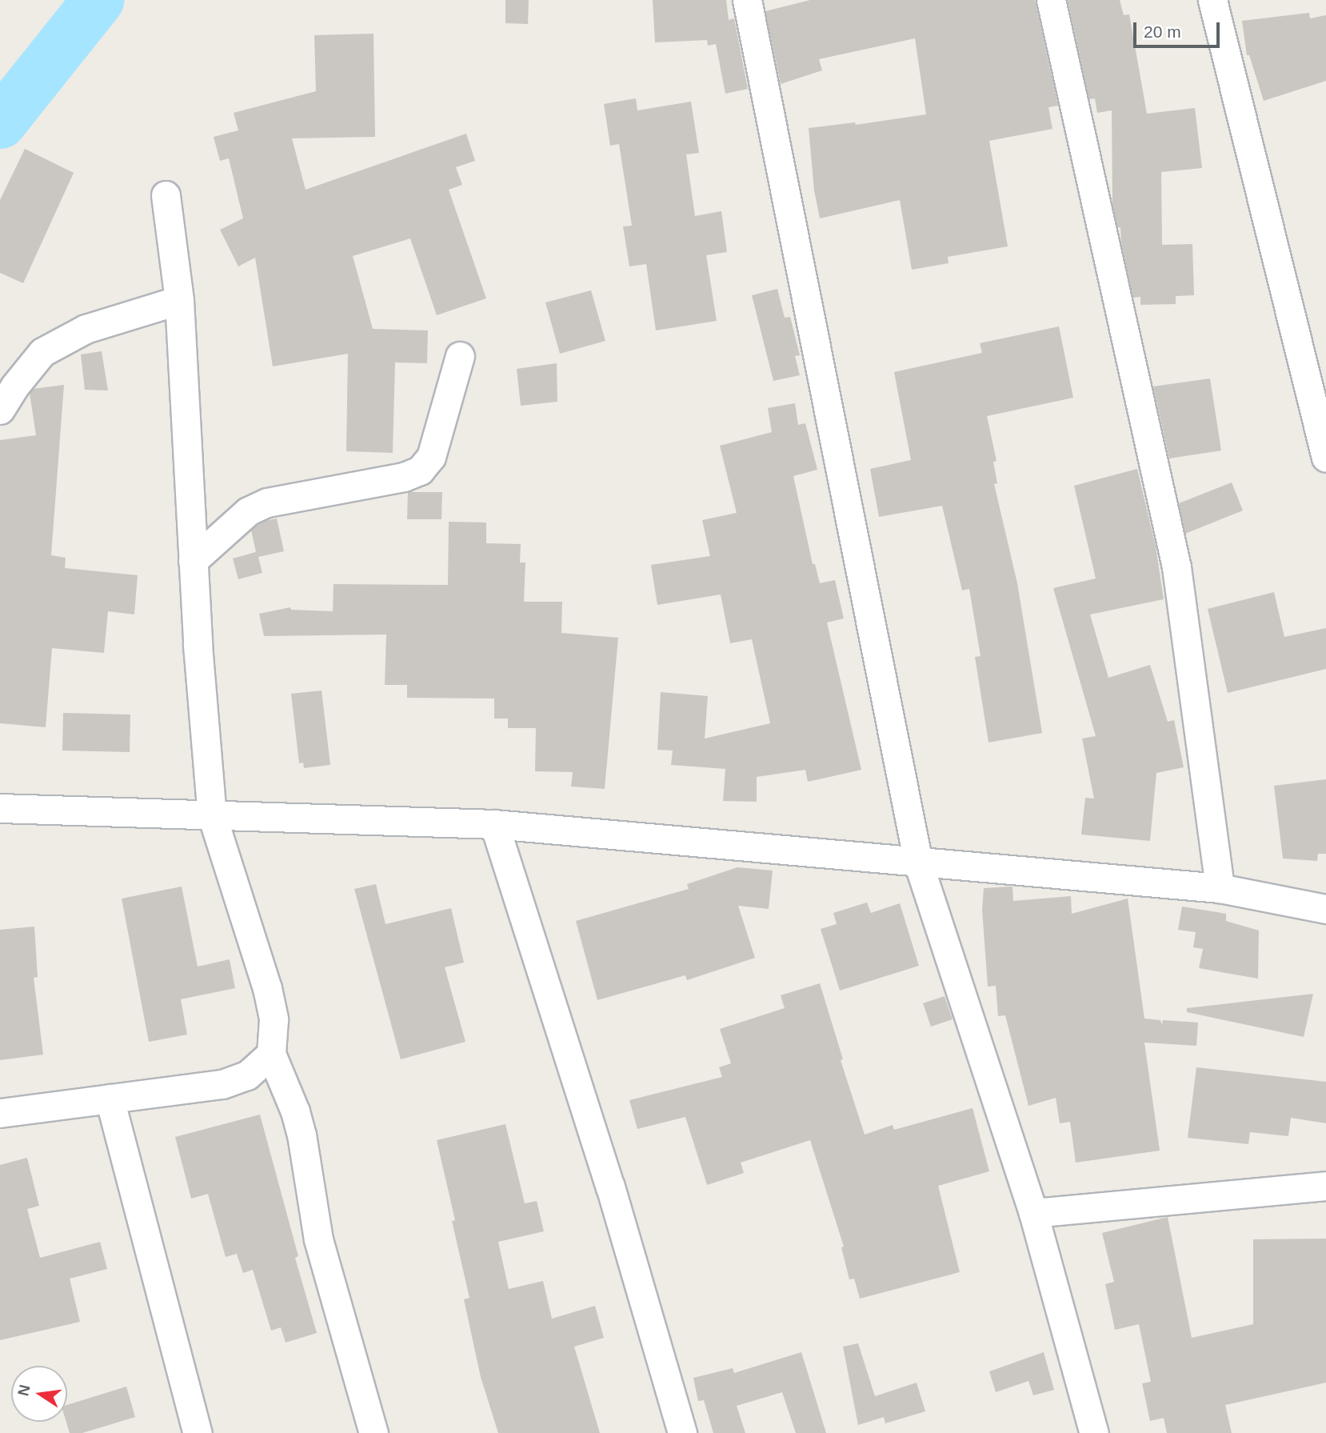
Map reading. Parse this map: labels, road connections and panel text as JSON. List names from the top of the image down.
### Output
{
  "scale_bar": "20 m",
  "north": "left"
}
